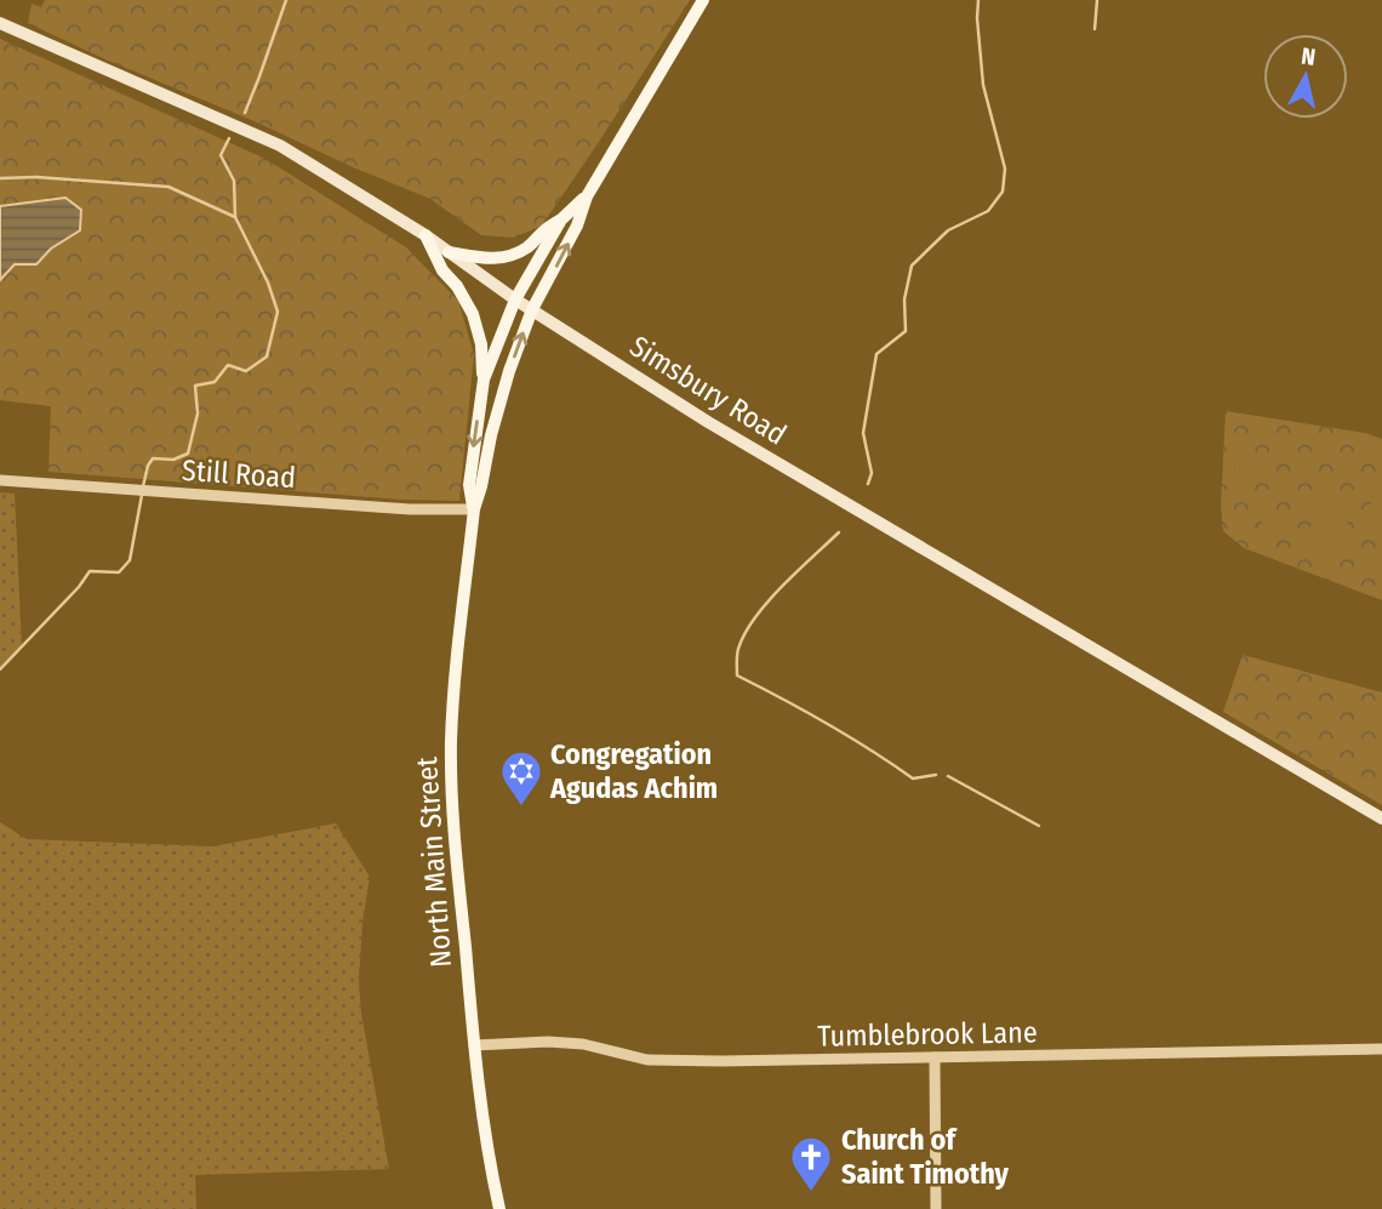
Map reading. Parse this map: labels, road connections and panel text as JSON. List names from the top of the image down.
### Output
{
  "streets": {
    "main road": ["Simsbury Road", "North Main Street"],
    "street": ["Still Road", "Tumblebrook Lane"]
  },
  "crossings": [
    ["Simsbury Road", "North Main Street"],
    ["Still Road", "North Main Street"],
    ["North Main Street", "Tumblebrook Lane"]
  ],
  "places": {
    "synagogue": ["Congregation Agudas Achim"],
    "church": ["Church of Saint Timothy"]
  },
  "north": "top"
}
